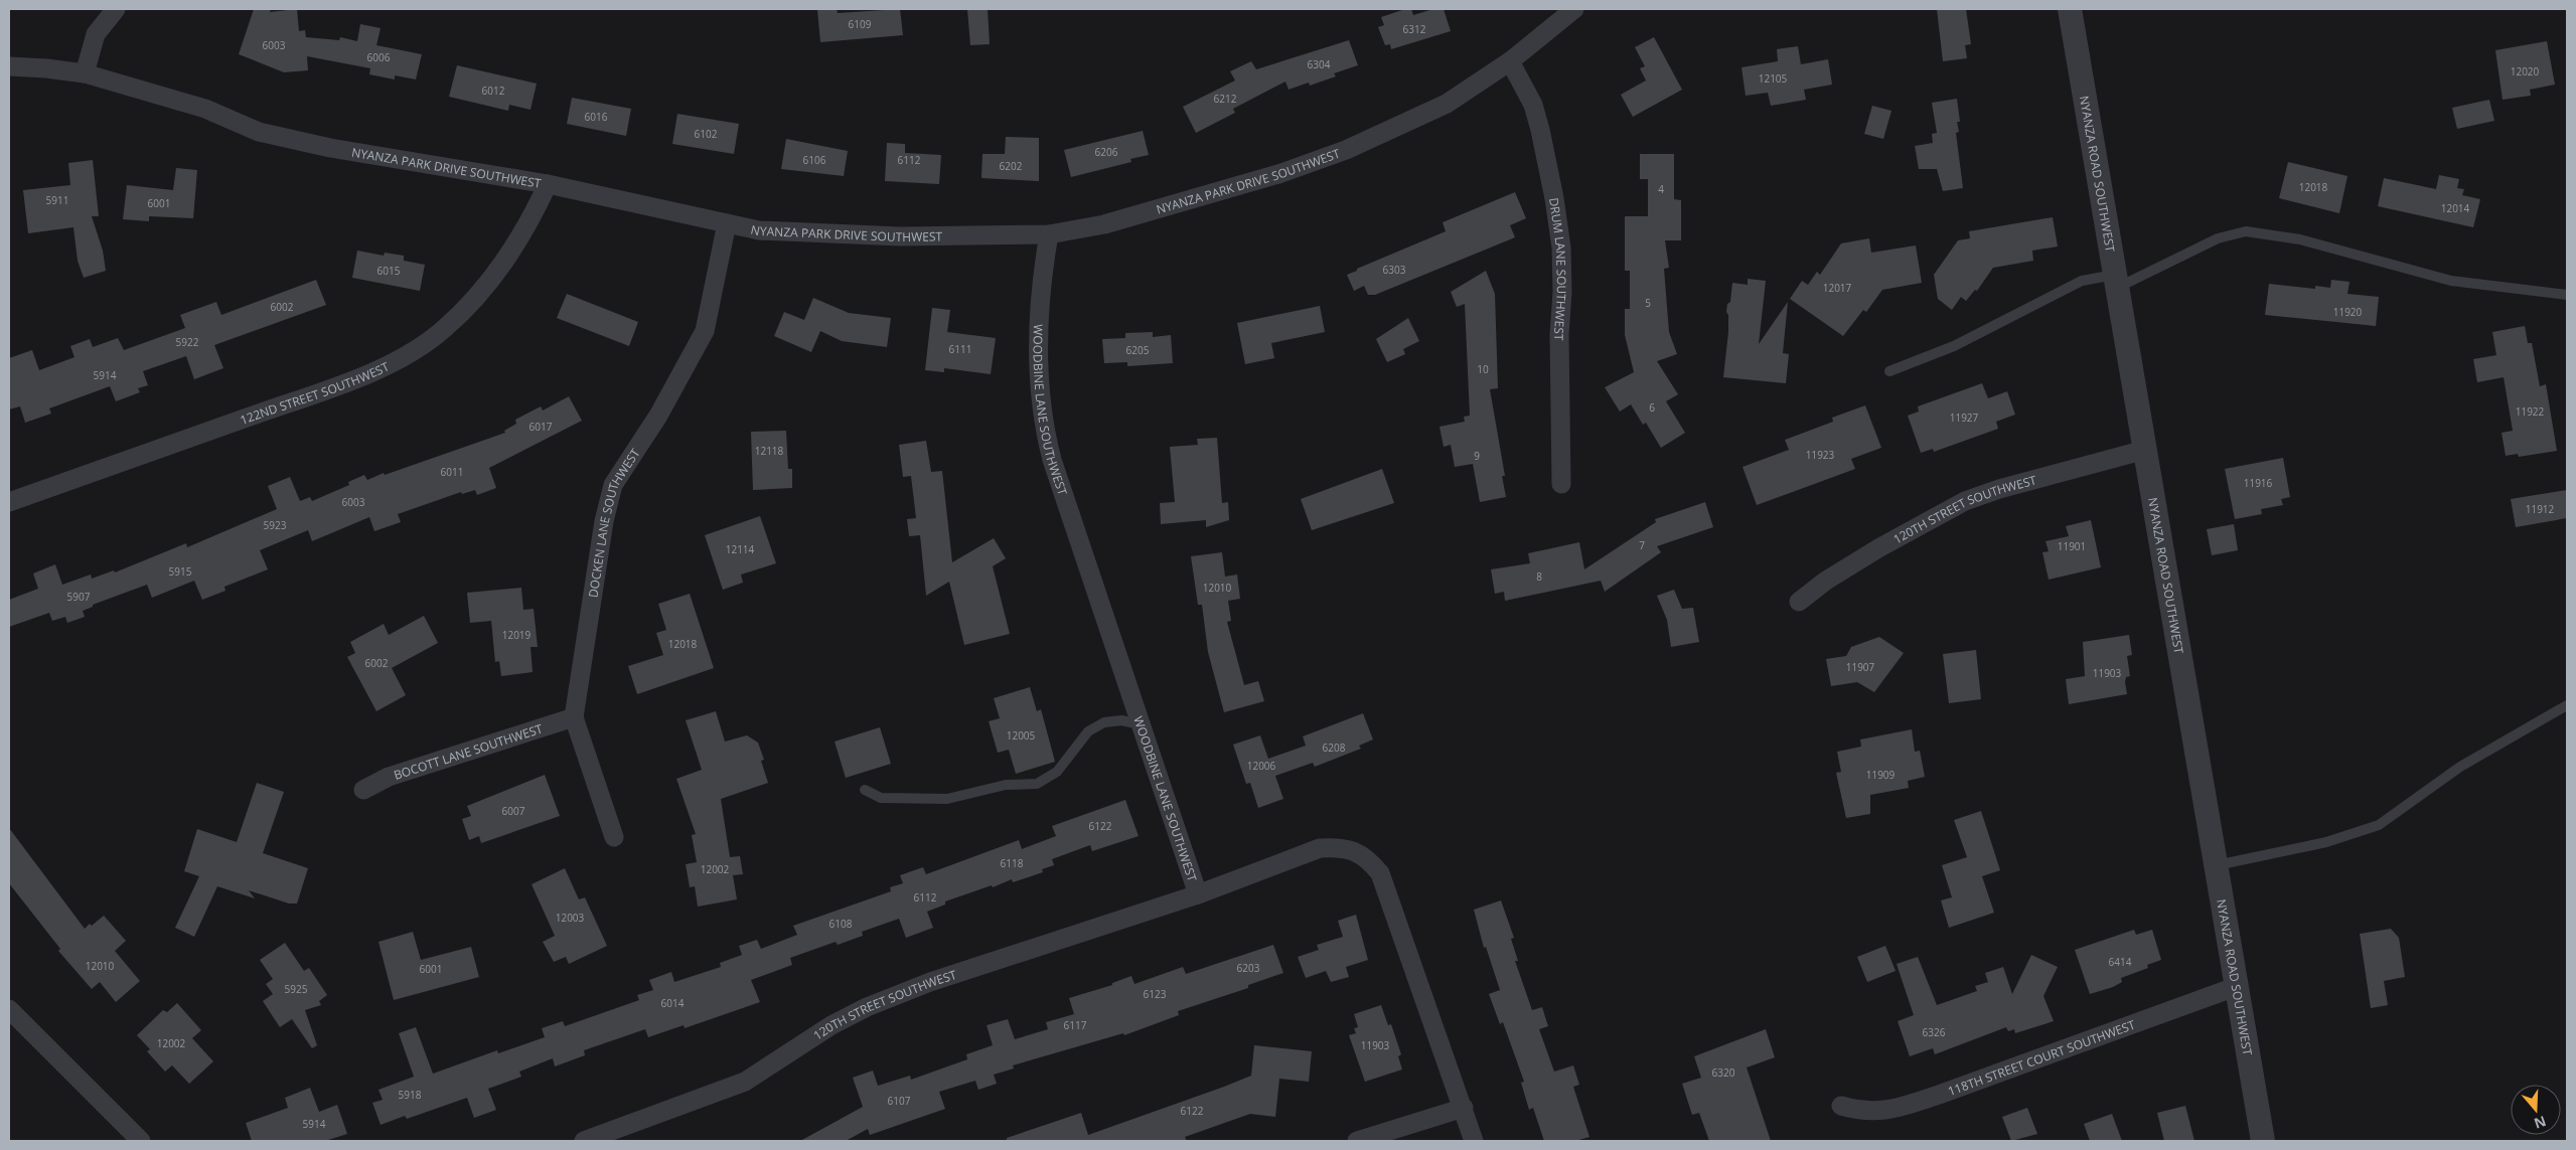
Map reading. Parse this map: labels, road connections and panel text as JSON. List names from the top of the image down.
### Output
{
  "streets": {
    "street": [
      "NYANZA PARK DRIVE SOUTHWEST",
      "NYANZA ROAD SOUTHWEST",
      "DRUM LANE SOUTHWEST",
      "122ND STREET SOUTHWEST",
      "WOODBINE LANE SOUTHWEST",
      "120TH STREET SOUTHWEST",
      "DOCKEN LANE SOUTHWEST",
      "BOCOTT LANE SOUTHWEST",
      "118TH STREET COURT SOUTHWEST"
    ]
  },
  "crossings": [
    ["NYANZA PARK DRIVE SOUTHWEST", "DRUM LANE SOUTHWEST"],
    ["NYANZA PARK DRIVE SOUTHWEST", "122ND STREET SOUTHWEST"],
    ["NYANZA PARK DRIVE SOUTHWEST", "WOODBINE LANE SOUTHWEST"],
    ["NYANZA PARK DRIVE SOUTHWEST", "DOCKEN LANE SOUTHWEST"],
    ["NYANZA ROAD SOUTHWEST", "120TH STREET SOUTHWEST"],
    ["NYANZA ROAD SOUTHWEST", "118TH STREET COURT SOUTHWEST"],
    ["WOODBINE LANE SOUTHWEST", "120TH STREET SOUTHWEST"],
    ["DOCKEN LANE SOUTHWEST", "BOCOTT LANE SOUTHWEST"]
  ],
  "house_numbers": [
    "6109",
    "6312",
    "6003",
    "6006",
    "6304",
    "12020",
    "12105",
    "6012",
    "6212",
    "6016",
    "6102",
    "6206",
    "6106",
    "6112",
    "6202",
    "12018",
    "4",
    "5911",
    "6001",
    "12014",
    "6303",
    "6015",
    "12017",
    "5",
    "6002",
    "11920",
    "5922",
    "6111",
    "6205",
    "10",
    "5914",
    "6",
    "11922",
    "11927",
    "6017",
    "12118",
    "11923",
    "9",
    "6011",
    "11916",
    "6003",
    "11912",
    "5923",
    "7",
    "11901",
    "12114",
    "5915",
    "8",
    "12010",
    "5907",
    "12019",
    "12018",
    "6002",
    "11907",
    "11903",
    "12005",
    "6208",
    "12006",
    "11909",
    "6007",
    "6122",
    "6118",
    "12002",
    "6112",
    "12003",
    "6108",
    "6414",
    "12010",
    "6203",
    "6001",
    "5925",
    "6123",
    "6014",
    "6117",
    "6326",
    "12002",
    "11903",
    "6320",
    "5918",
    "6107",
    "6122",
    "5914"
  ],
  "north": "bottom"
}
